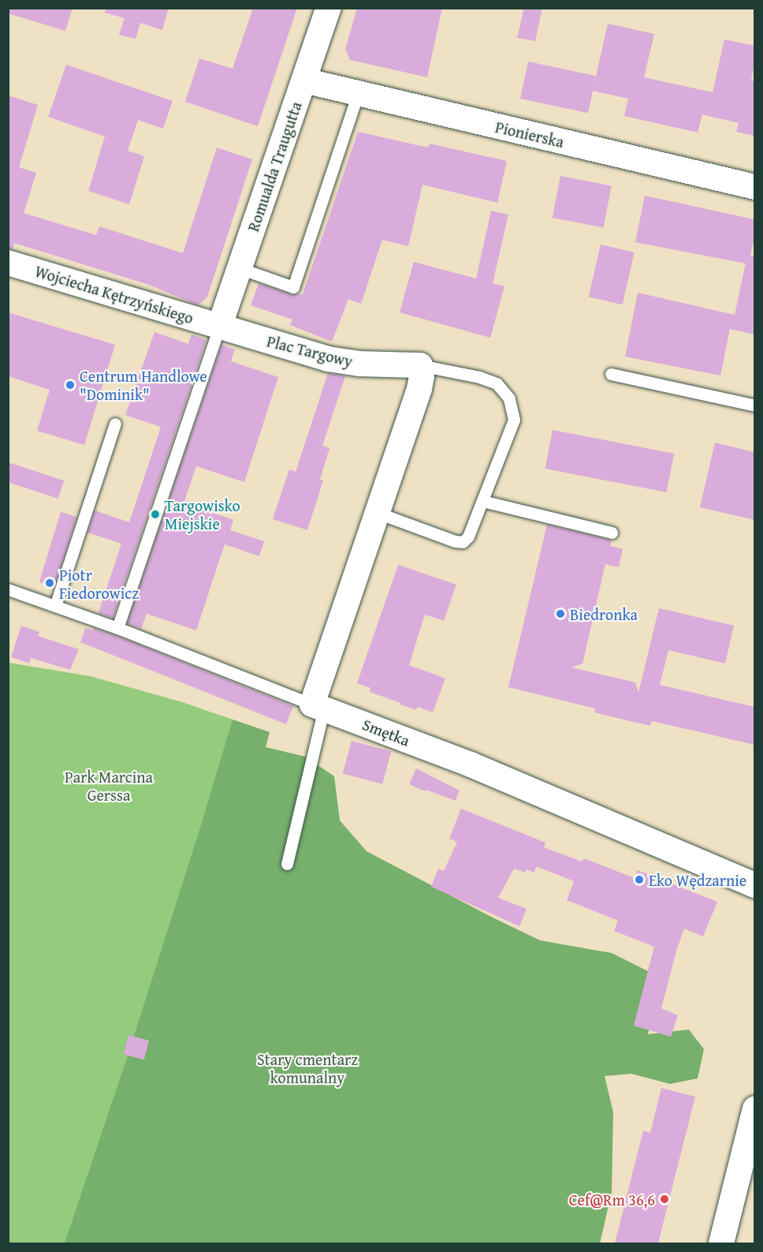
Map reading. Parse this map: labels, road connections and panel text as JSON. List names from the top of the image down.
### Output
{
  "streets": {
    "street": [
      "Pionierska",
      "Romualda Traugutta",
      "Wojciecha Kętrzyńskiego",
      "Plac Targowy",
      "Smętka"
    ]
  },
  "crossings": [
    ["Pionierska", "Romualda Traugutta"],
    ["Romualda Traugutta", "Wojciecha Kętrzyńskiego"],
    ["Romualda Traugutta", "Plac Targowy"],
    ["Wojciecha Kętrzyńskiego", "Plac Targowy"]
  ],
  "parks": ["Park Marcina Gerssa", "Stary cmentarz komunalny"],
  "places": [
    "Centrum Handlowe \"Dominik\"",
    "Targowisko Miejskie",
    "Piotr Fiedorowicz",
    "Biedronka",
    "Eko Wędzarnie",
    "Cef@Rm 36,6"
  ]
}
